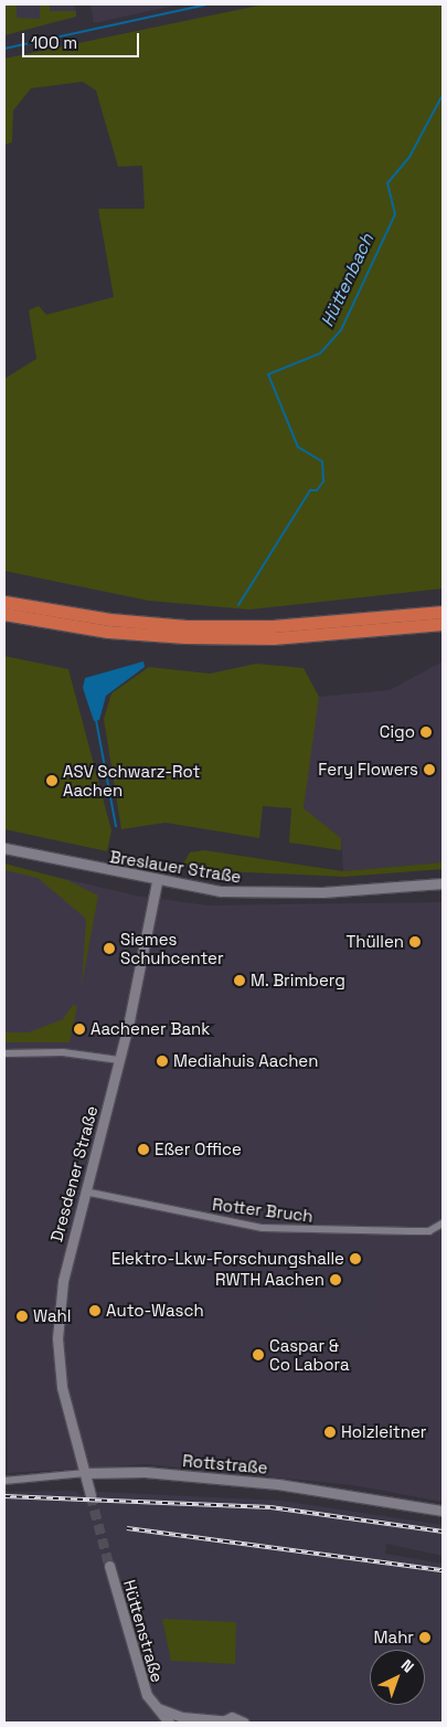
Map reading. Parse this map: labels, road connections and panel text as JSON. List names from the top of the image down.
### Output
{
  "streets": {
    "street": [
      "Breslauer Straße",
      "Dresdener Straße",
      "Rotter Bruch",
      "Rottstraße",
      "Hüttenstraße"
    ]
  },
  "crossings": [
    ["Breslauer Straße", "Dresdener Straße"],
    ["Dresdener Straße", "Rotter Bruch"],
    ["Dresdener Straße", "Rottstraße"]
  ],
  "water": ["Hüttenbach"],
  "places": [
    "Cigo",
    "Fery Flowers",
    "ASV Schwarz-Rot Aachen",
    "Thüllen",
    "Siemes Schuhcenter",
    "M. Brimberg",
    "Aachener Bank",
    "Mediahuis Aachen",
    "Eßer Office",
    "Elektro-Lkw-Forschungshalle",
    "RWTH Aachen",
    "Auto-Wasch",
    "Wahl",
    "Caspar & Co Labora",
    "Holzleitner",
    "Mahr"
  ],
  "scale_bar": "100 m",
  "north": "top right"
}
